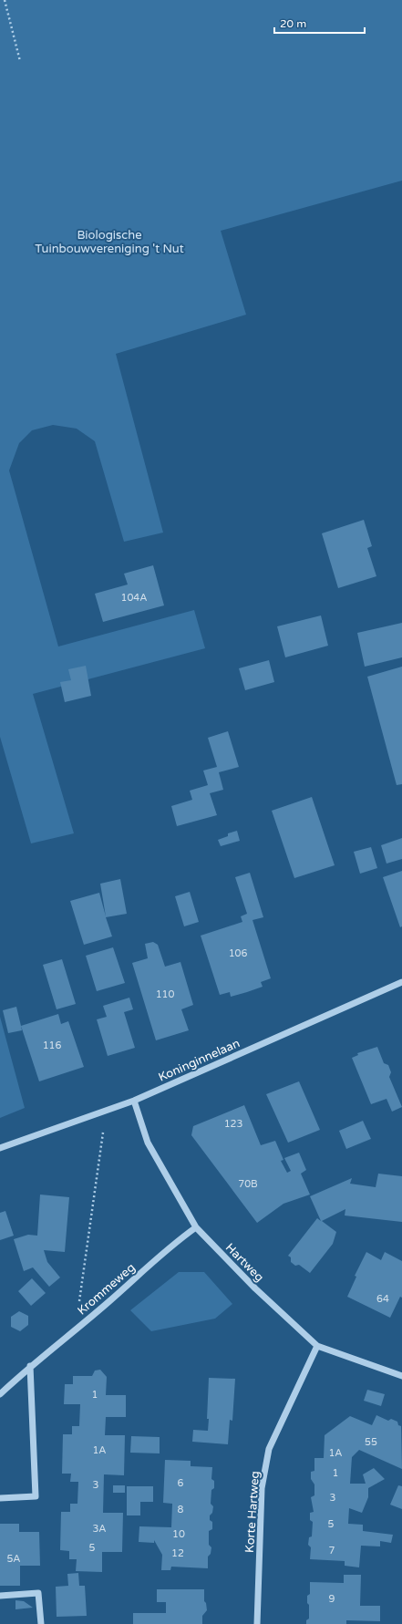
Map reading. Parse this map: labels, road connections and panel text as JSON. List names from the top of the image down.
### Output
{
  "streets": {
    "street": [
      "Koninginnelaan",
      "Hartweg",
      "Krommeweg",
      "Korte Hartweg"
    ]
  },
  "crossings": [
    ["Koninginnelaan", "Hartweg"],
    ["Hartweg", "Krommeweg"],
    ["Hartweg", "Korte Hartweg"]
  ],
  "parks": ["Biologische Tuinbouwvereniging 't Nut"],
  "house_numbers": [
    "104A",
    "106",
    "110",
    "116",
    "123",
    "70B",
    "64",
    "1",
    "55",
    "1A",
    "1A",
    "1",
    "6",
    "3",
    "3",
    "8",
    "5",
    "3A",
    "10",
    "5",
    "7",
    "12",
    "5A",
    "9"
  ],
  "scale_bar": "20 m"
}
